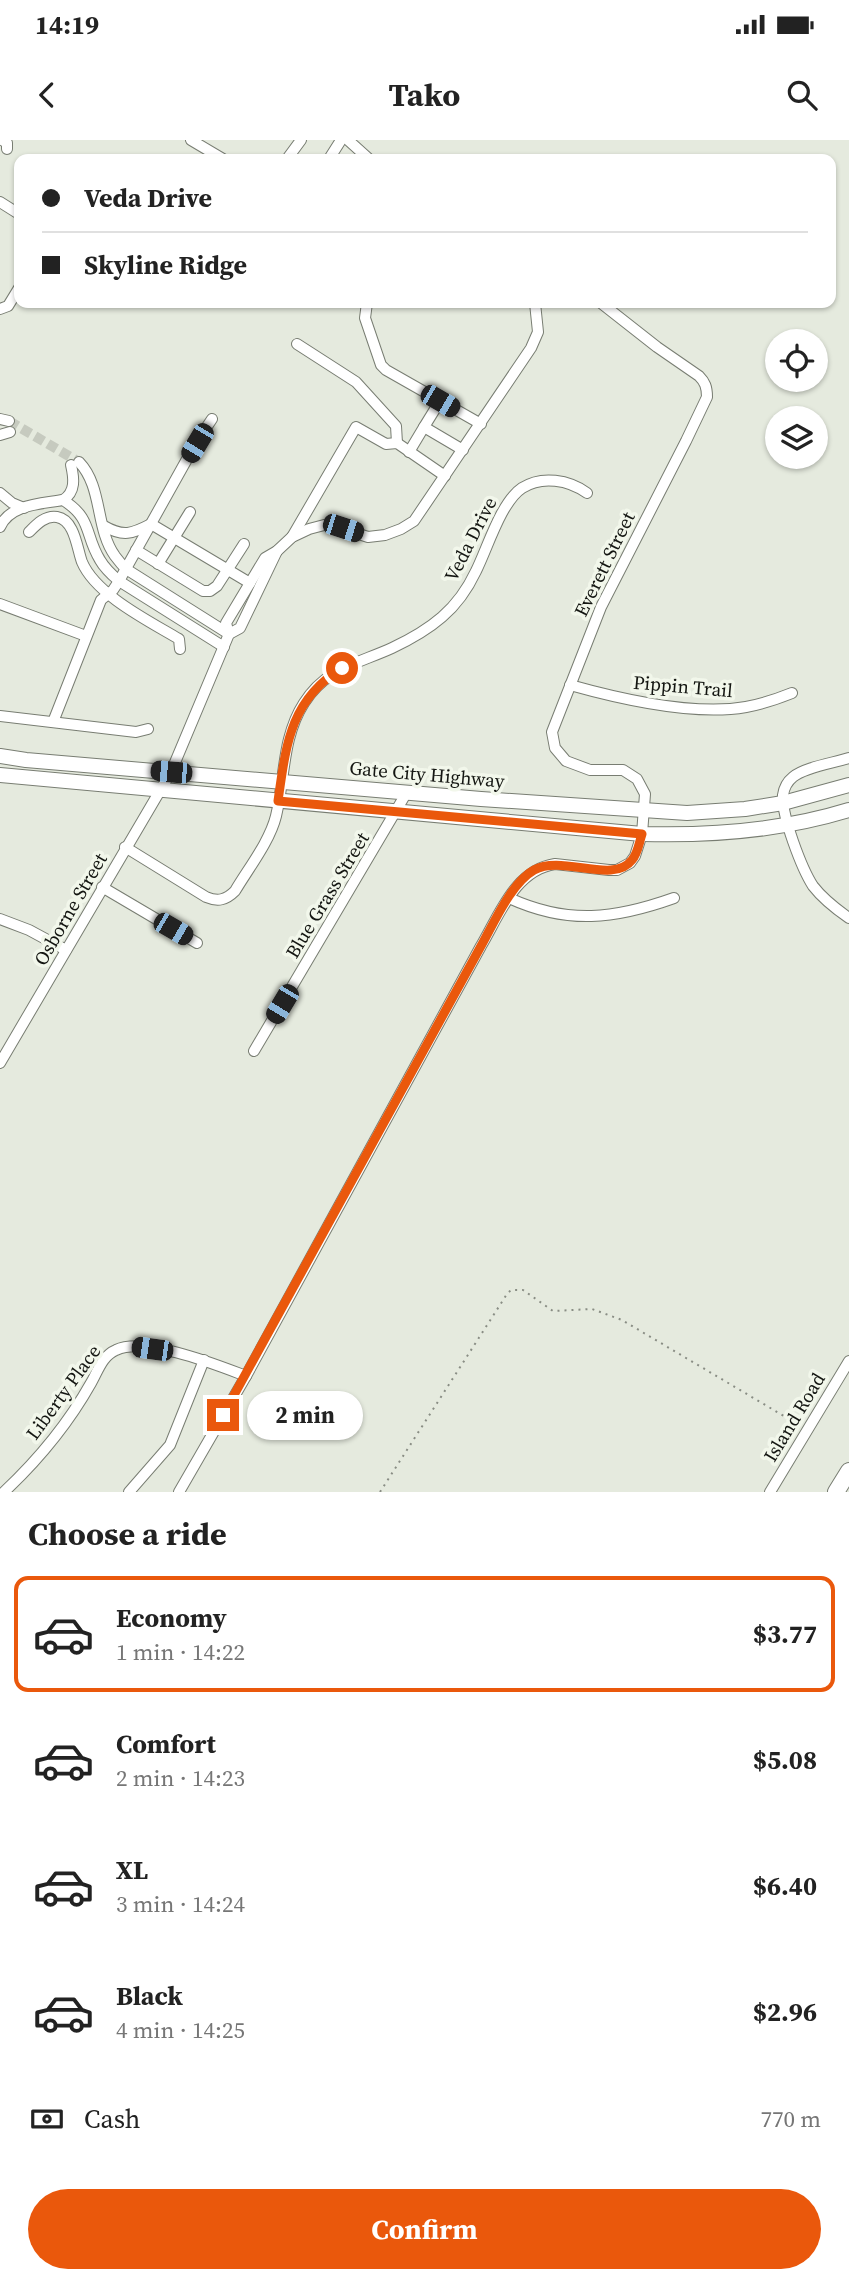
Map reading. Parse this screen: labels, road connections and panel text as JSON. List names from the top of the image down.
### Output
{
  "streets": {
    "main road": ["Gate City Highway"],
    "street": [
      "Veda Drive",
      "Everett Street",
      "Pippin Trail",
      "Blue Grass Street",
      "Osborne Street",
      "Liberty Place",
      "Island Road"
    ]
  },
  "crossings": [
    ["Veda Drive", "Gate City Highway"],
    ["Veda Drive", "Osborne Street"],
    ["Everett Street", "Pippin Trail"],
    ["Everett Street", "Gate City Highway"],
    ["Gate City Highway", "Blue Grass Street"],
    ["Gate City Highway", "Osborne Street"]
  ],
  "page": {
    "status": "14:19",
    "header": "Tako",
    "banner": ["Veda Drive", "Skyline Ridge"],
    "bubble": "2 min",
    "heading": "Choose a ride",
    "list": [
      {
        "name": "Economy",
        "note": "1 min · 14:22",
        "value": "$3.77"
      },
      {
        "name": "Comfort",
        "note": "2 min · 14:23",
        "value": "$5.08"
      },
      {
        "name": "XL",
        "note": "3 min · 14:24",
        "value": "$6.40"
      },
      {
        "name": "Black",
        "note": "4 min · 14:25",
        "value": "$2.96"
      }
    ],
    "pay": ["Cash", "770 m"],
    "buttons": "Confirm"
  }
}
